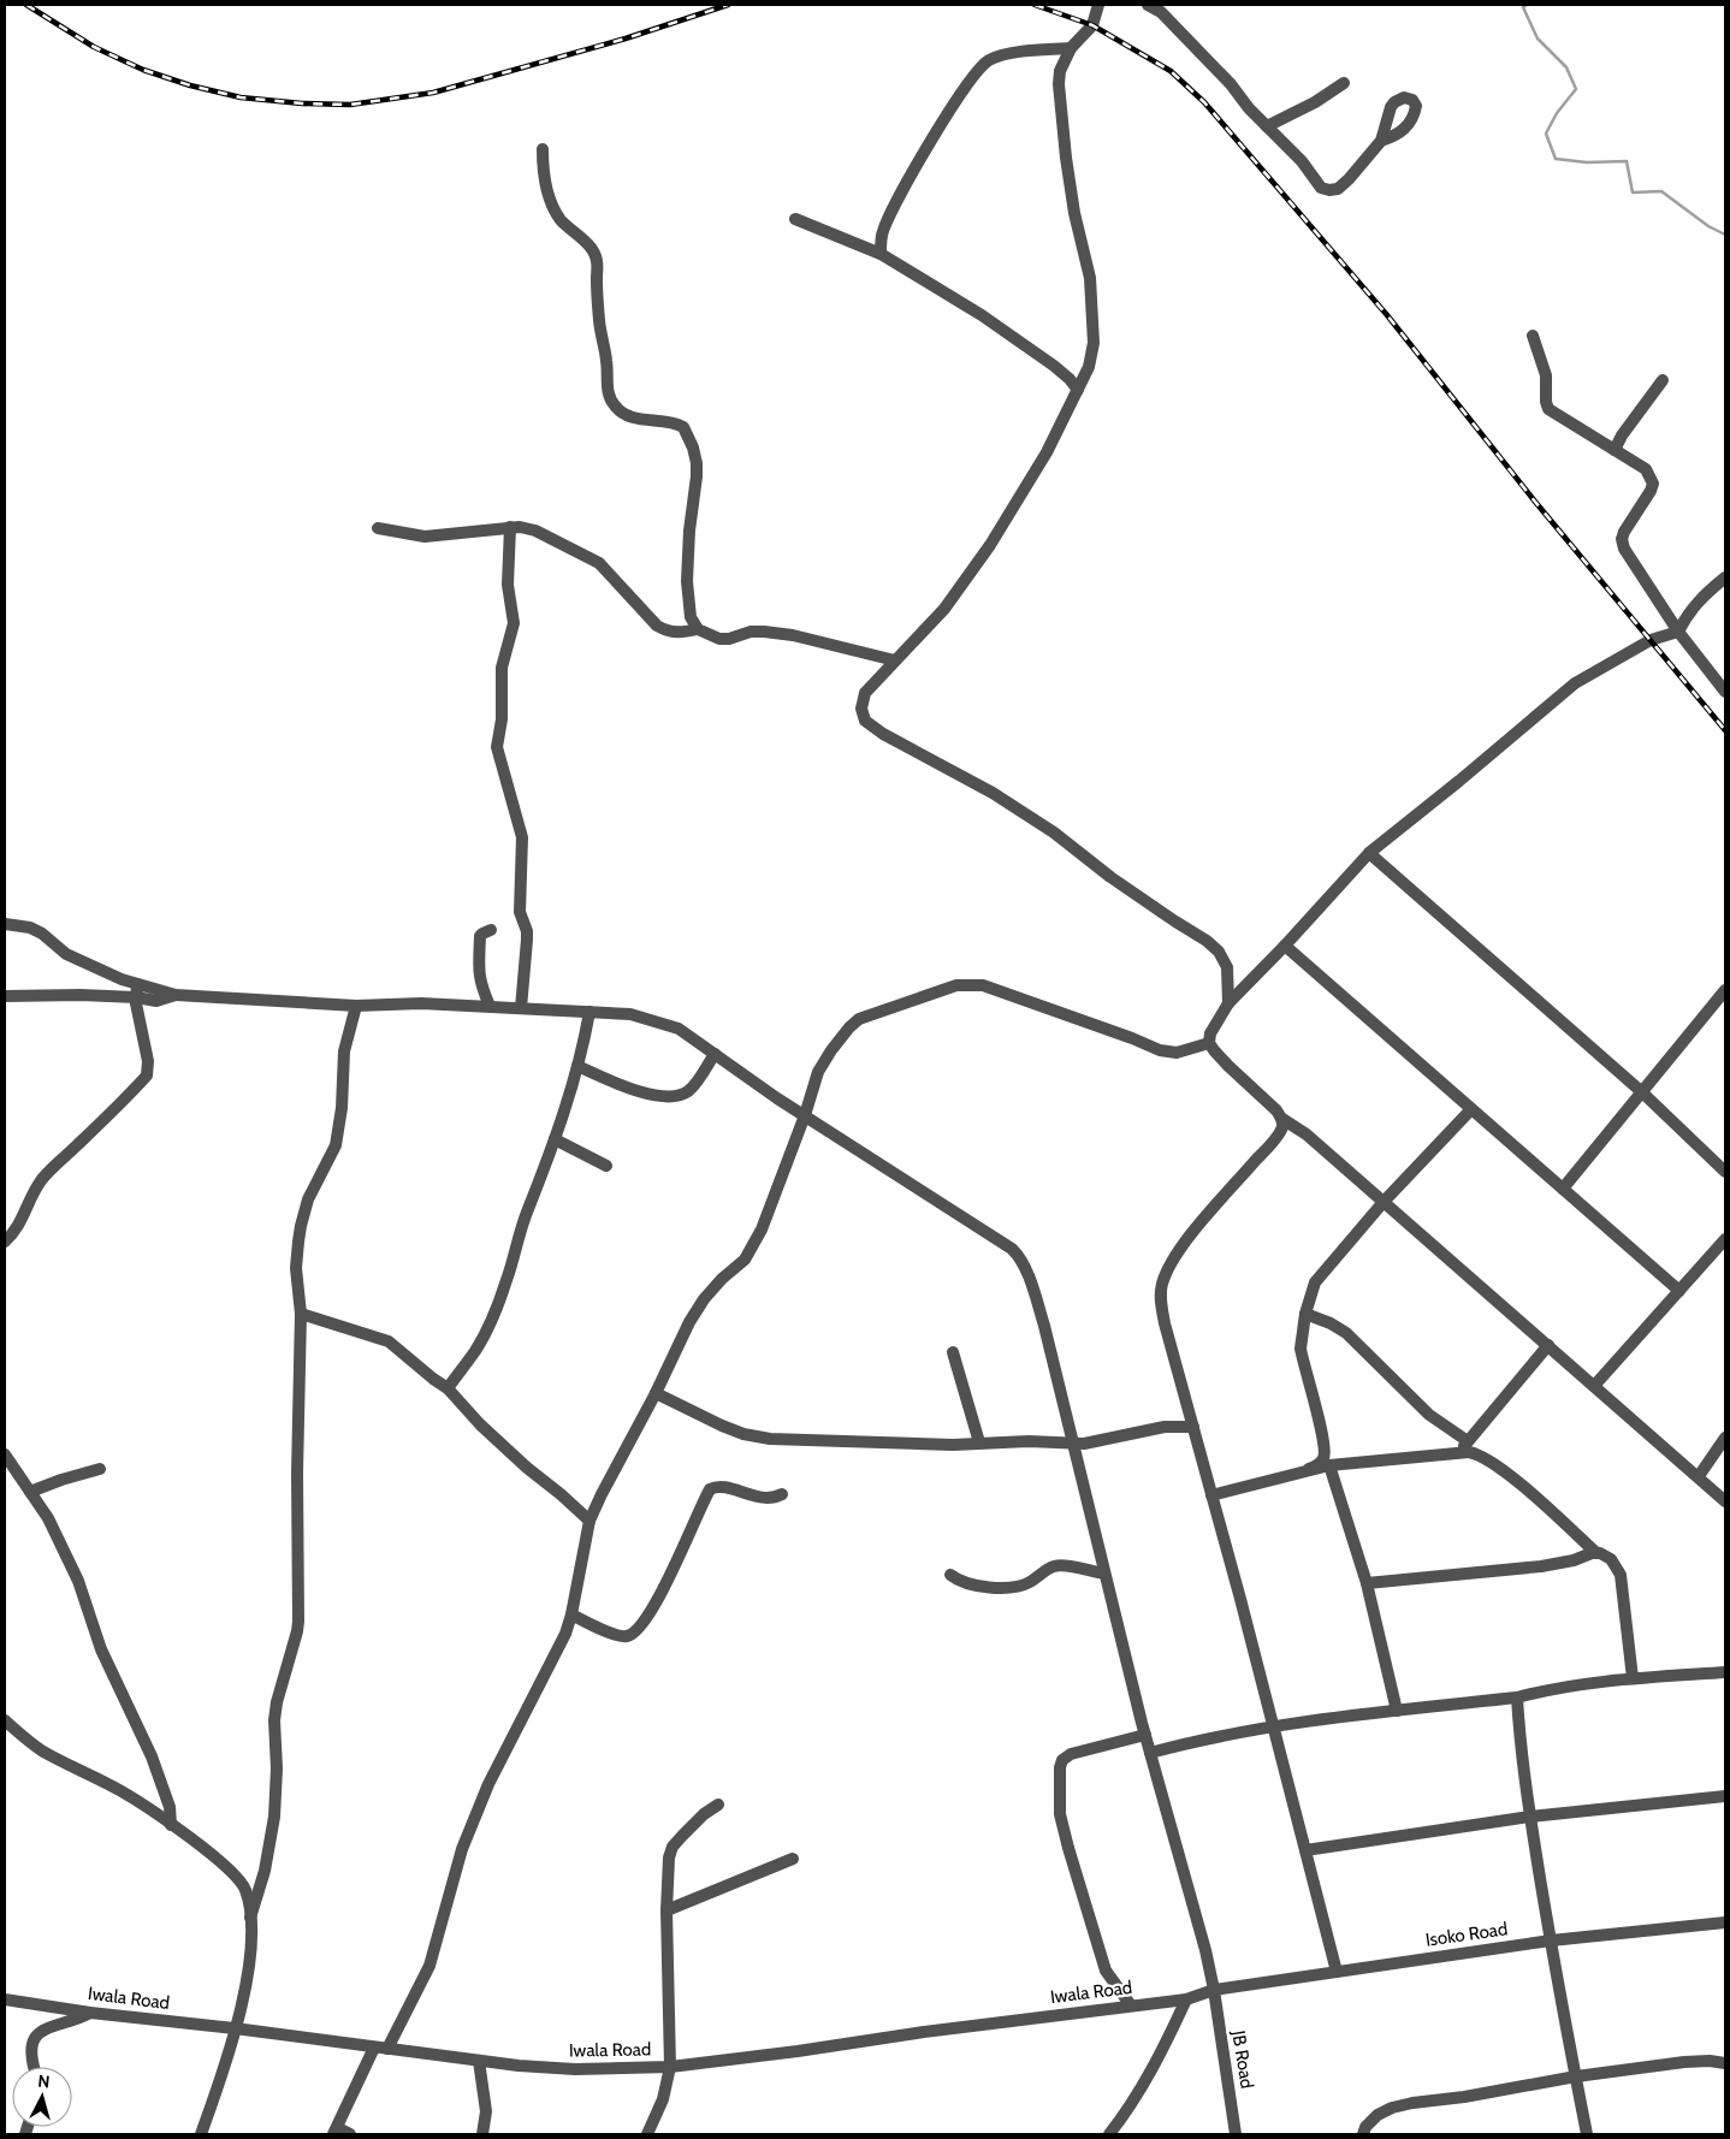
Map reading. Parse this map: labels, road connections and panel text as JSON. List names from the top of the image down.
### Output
{
  "streets": {
    "street": ["Isoko Road", "Iwala Road", "JB Road"]
  },
  "crossings": [
    ["Isoko Road", "Iwala Road"],
    ["Isoko Road", "JB Road"],
    ["Iwala Road", "JB Road"]
  ],
  "north": "top"
}
